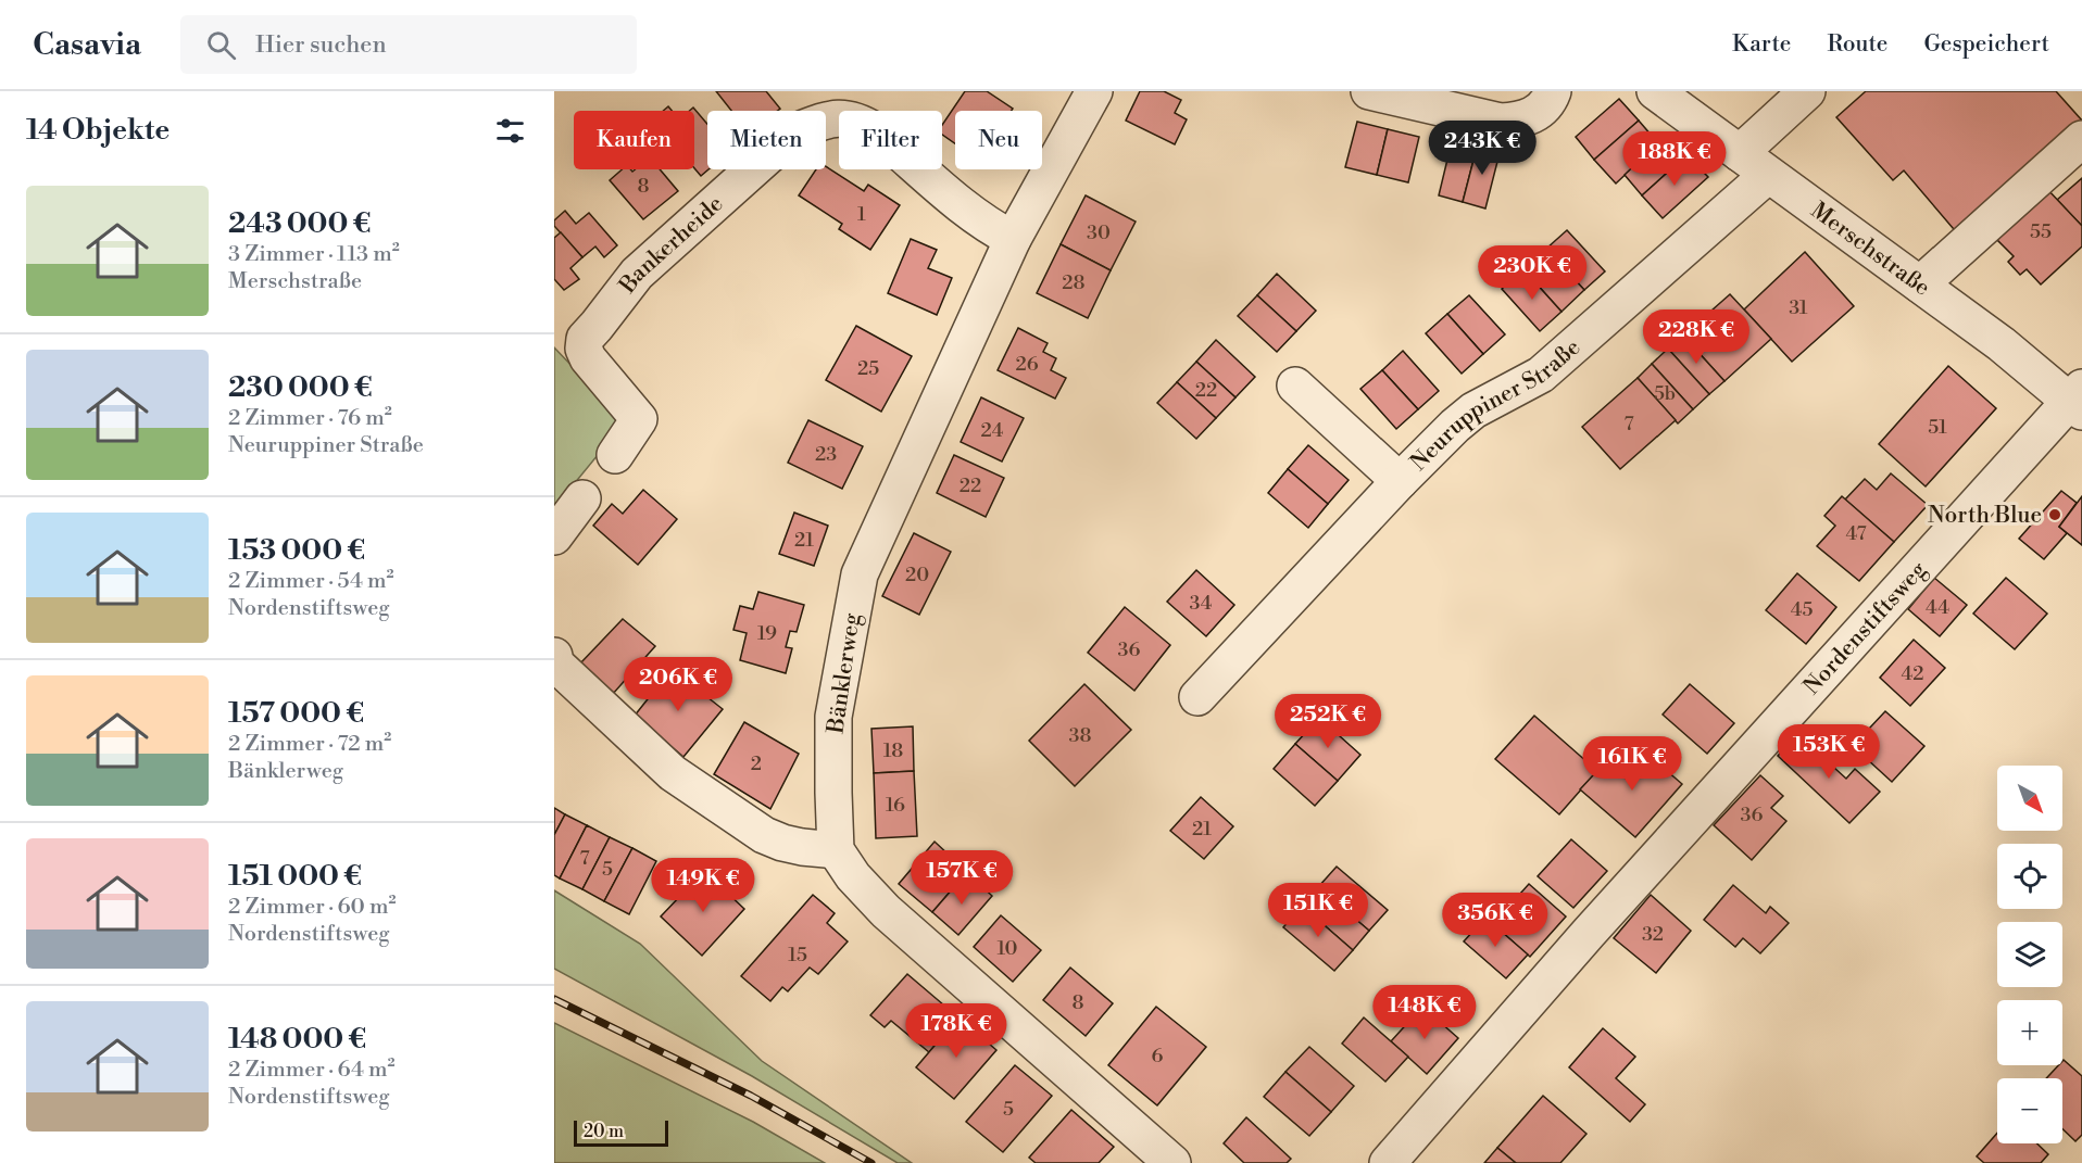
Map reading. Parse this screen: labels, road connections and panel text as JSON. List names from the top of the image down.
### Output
{
  "streets": {
    "street": [
      "Bankerheide",
      "Merschstraße",
      "Neuruppiner Straße",
      "Nordenstiftsweg",
      "Bänklerweg"
    ]
  },
  "crossings": [
    ["Bankerheide", "Bänklerweg"],
    ["Merschstraße", "Neuruppiner Straße"],
    ["Merschstraße", "Nordenstiftsweg"]
  ],
  "places": ["North Blue"],
  "house_numbers": [
    "8",
    "1",
    "55",
    "30",
    "28",
    "31",
    "26",
    "25",
    "22",
    "5b",
    "7",
    "51",
    "24",
    "23",
    "22",
    "47",
    "21",
    "20",
    "34",
    "44",
    "45",
    "19",
    "36",
    "42",
    "38",
    "18",
    "2",
    "16",
    "36",
    "21",
    "7",
    "5",
    "32",
    "10",
    "15",
    "8",
    "6",
    "5"
  ],
  "scale_bar": "20 m",
  "north": "bottom right",
  "page": {
    "header": "Casavia",
    "search": "Hier suchen",
    "nav": ["Karte", "Route", "Gespeichert"],
    "heading": "14 Objekte",
    "chip": [
      "Kaufen",
      "Mieten",
      "Filter",
      "Neu"
    ],
    "price": [
      "243K €",
      "188K €",
      "230K €",
      "228K €",
      "206K €",
      "252K €",
      "153K €",
      "161K €",
      "157K €",
      "149K €",
      "151K €",
      "356K €",
      "148K €",
      "178K €"
    ],
    "list": [
      {
        "name": "243 000 €",
        "note": "3 Zimmer · 113 m² · Merschstraße"
      },
      {
        "name": "230 000 €",
        "note": "2 Zimmer · 76 m² · Neuruppiner Straße"
      },
      {
        "name": "153 000 €",
        "note": "2 Zimmer · 54 m² · Nordenstiftsweg"
      },
      {
        "name": "157 000 €",
        "note": "2 Zimmer · 72 m² · Bänklerweg"
      },
      {
        "name": "151 000 €",
        "note": "2 Zimmer · 60 m² · Nordenstiftsweg"
      },
      {
        "name": "148 000 €",
        "note": "2 Zimmer · 64 m² · Nordenstiftsweg"
      }
    ],
    "map_buttons": ["+", "−"],
    "scale": "20 m"
  }
}
